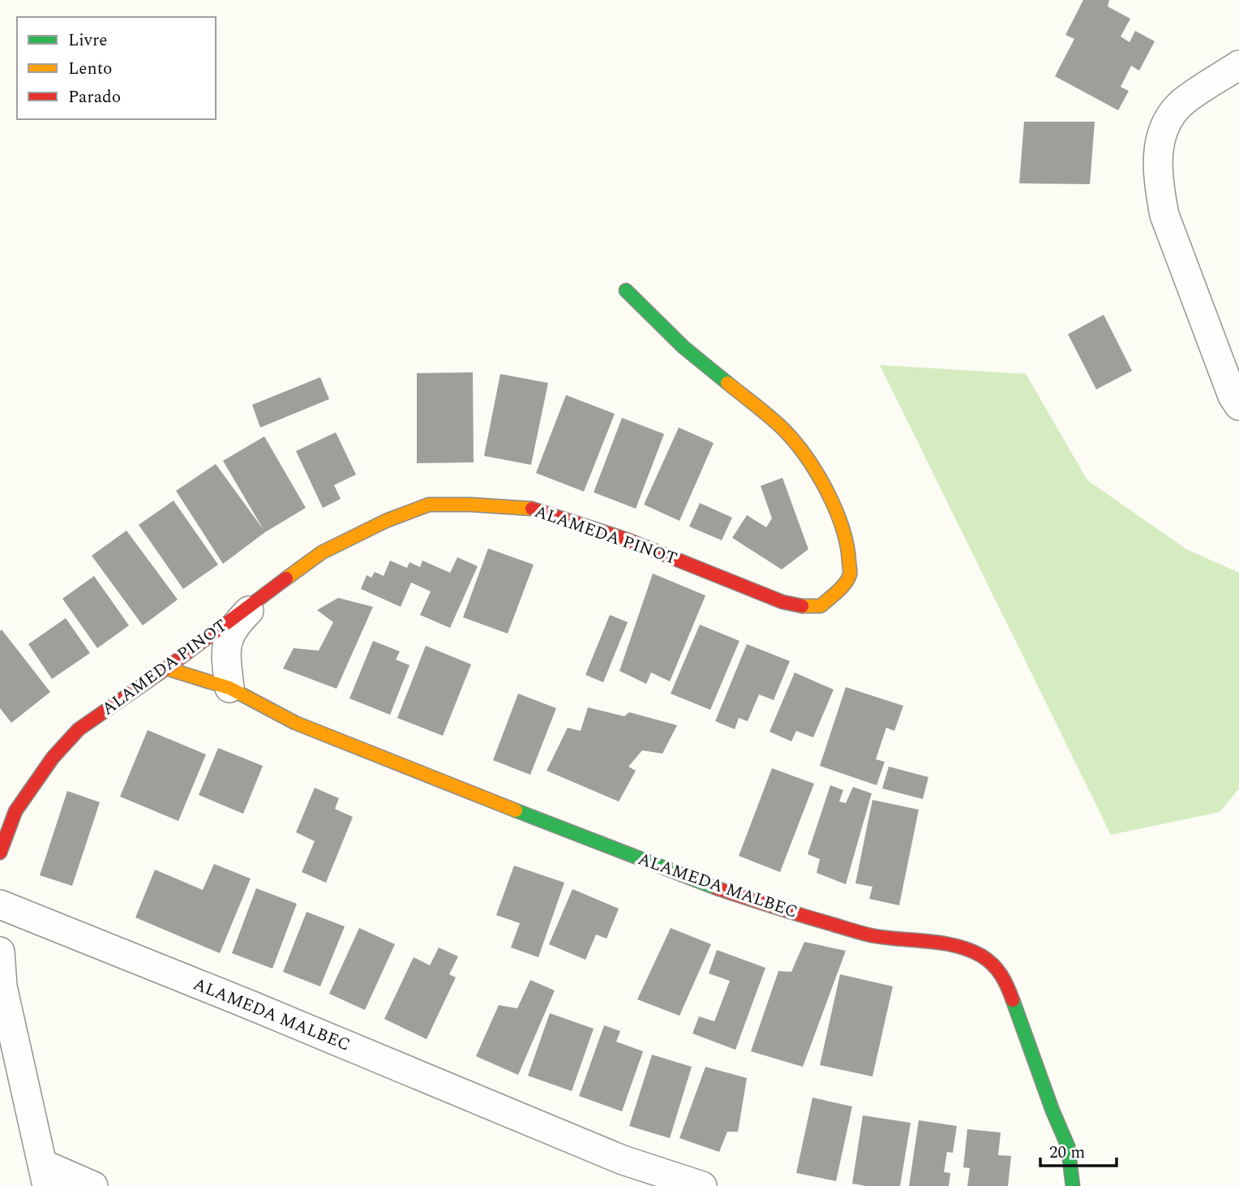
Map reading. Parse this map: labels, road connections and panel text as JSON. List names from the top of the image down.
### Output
{
  "streets": {
    "street": ["ALAMEDA PINOT", "ALAMEDA MALBEC"]
  },
  "crossings": [
    ["ALAMEDA PINOT", "ALAMEDA MALBEC"]
  ],
  "legend": ["Livre", "Lento", "Parado"],
  "scale_bar": "20 m"
}
